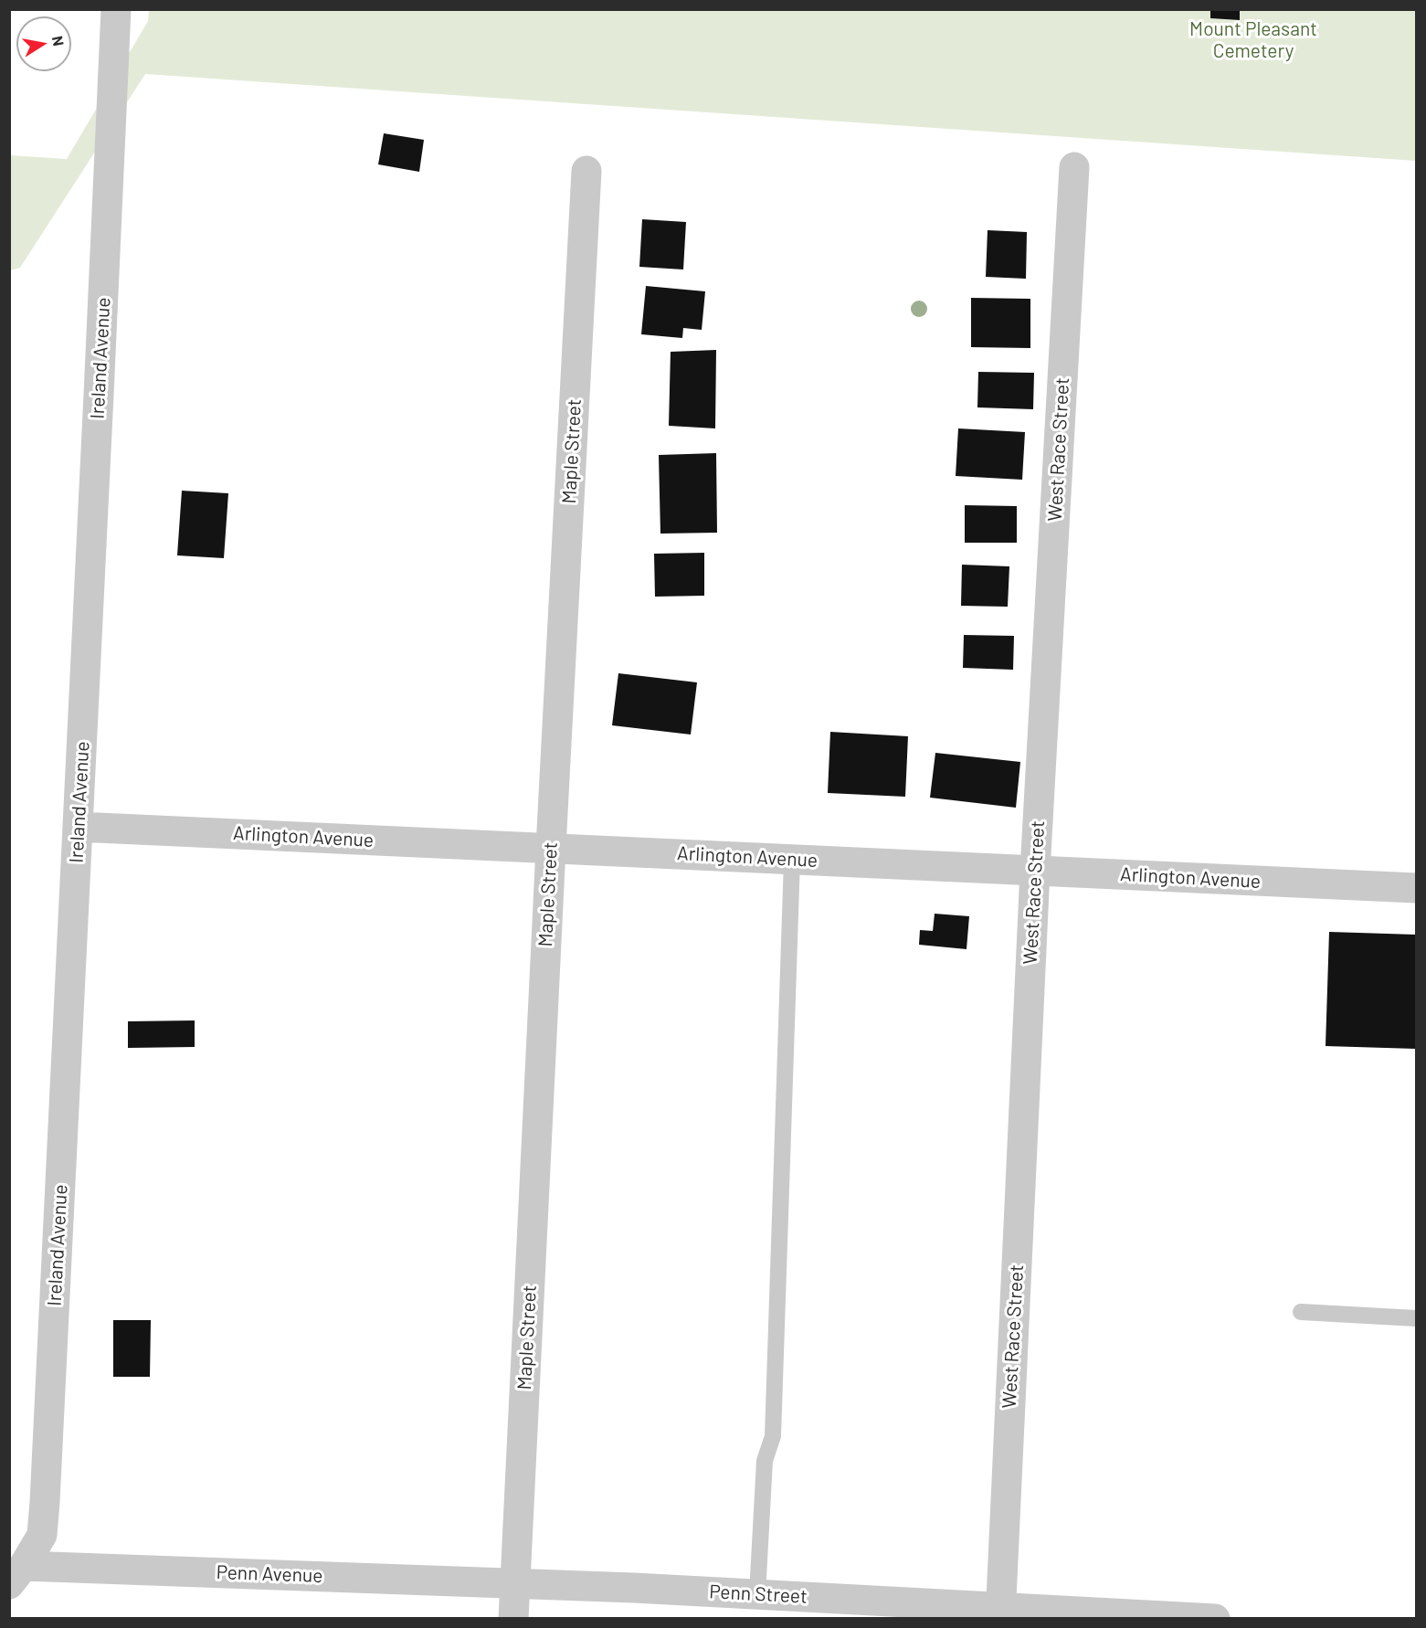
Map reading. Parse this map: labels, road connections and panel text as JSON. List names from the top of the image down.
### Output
{
  "streets": {
    "street": [
      "Ireland Avenue",
      "West Race Street",
      "Maple Street",
      "Arlington Avenue",
      "Penn Avenue",
      "Penn Street"
    ]
  },
  "crossings": [
    ["Ireland Avenue", "Arlington Avenue"],
    ["Ireland Avenue", "Penn Avenue"],
    ["West Race Street", "Arlington Avenue"],
    ["West Race Street", "Penn Street"],
    ["Maple Street", "Arlington Avenue"],
    ["Maple Street", "Penn Avenue"],
    ["Maple Street", "Penn Street"],
    ["Penn Avenue", "Penn Street"]
  ],
  "parks": ["Mount Pleasant Cemetery"],
  "north": "right"
}
